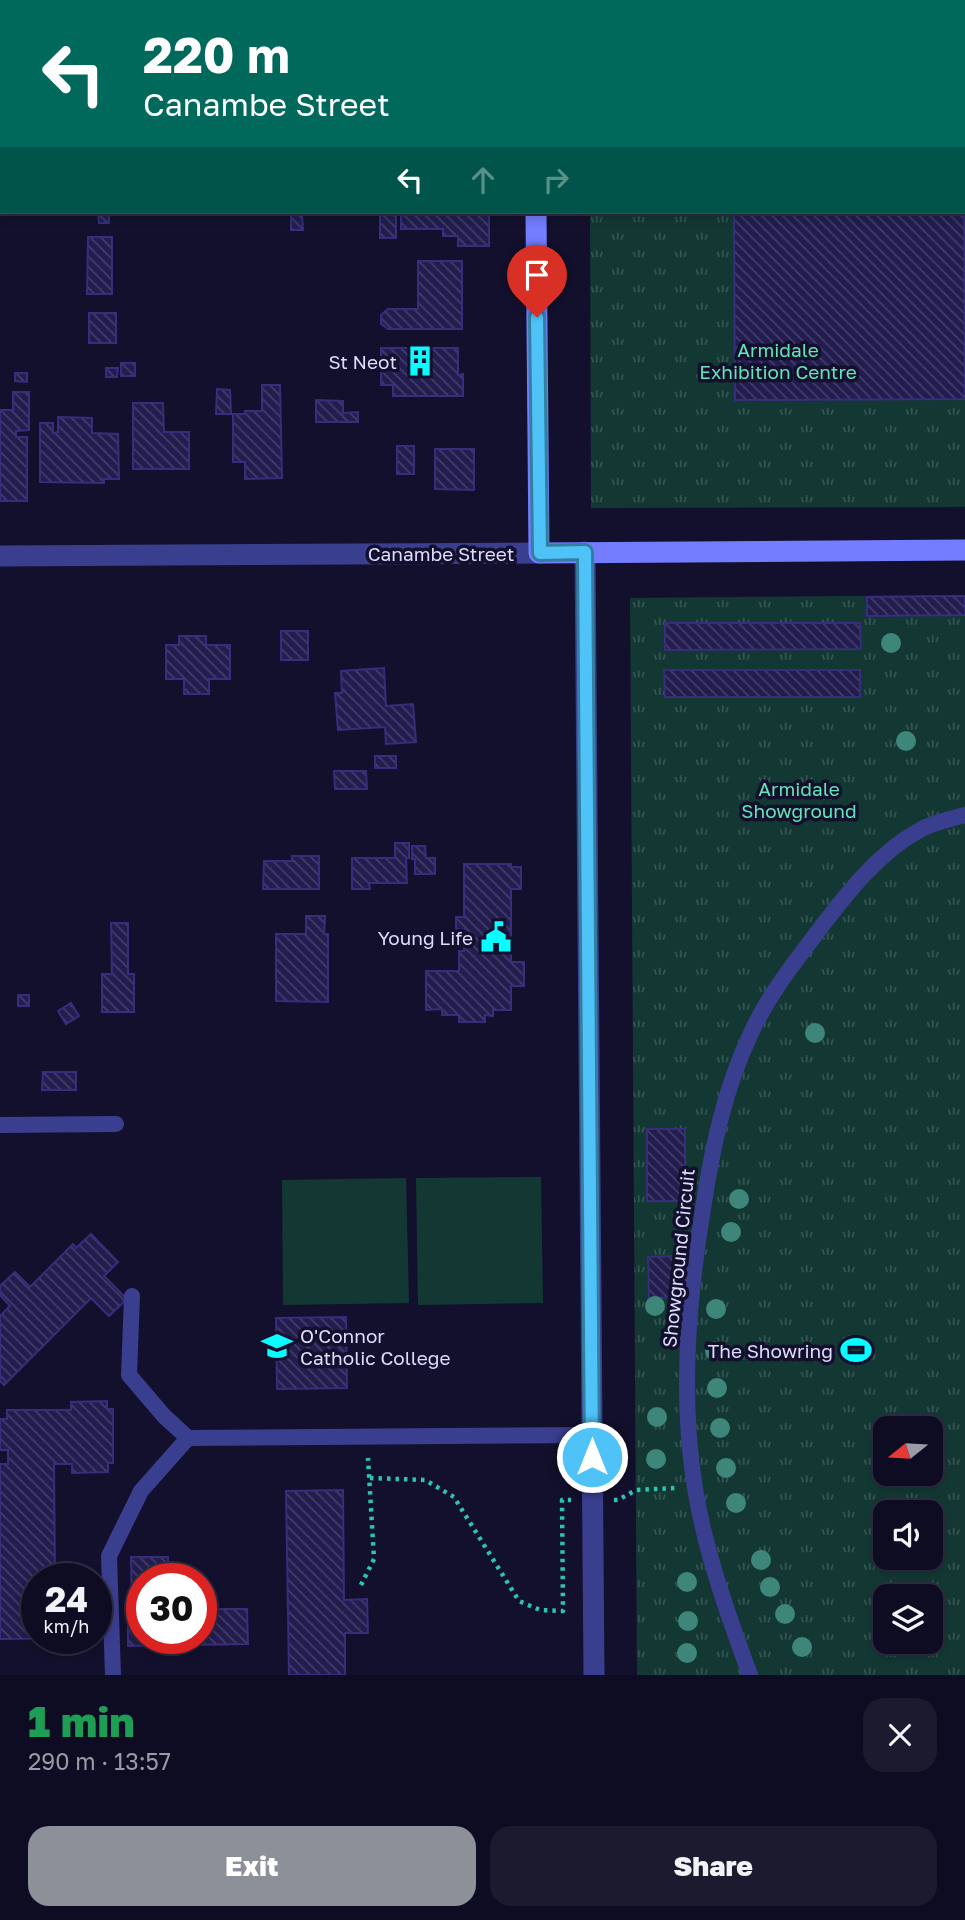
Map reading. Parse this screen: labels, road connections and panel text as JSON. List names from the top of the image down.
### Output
{
  "streets": {
    "street": ["Canambe Street"],
    "lane": ["Showground Circuit"]
  },
  "parks": ["Armidale Exhibition Centre", "Armidale Showground"],
  "places": {
    "building": ["St Neot"],
    "public building": ["Young Life"],
    "school or university": ["O'Connor Catholic College"],
    "sports": ["The Showring"]
  },
  "north": "left",
  "page": {
    "turn": ["220 m", "Canambe Street"],
    "speed": "24 km/h",
    "limit": "30",
    "heading": ["1 min", "290 m · 13:57"],
    "buttons": ["Exit", "Share"]
  }
}
